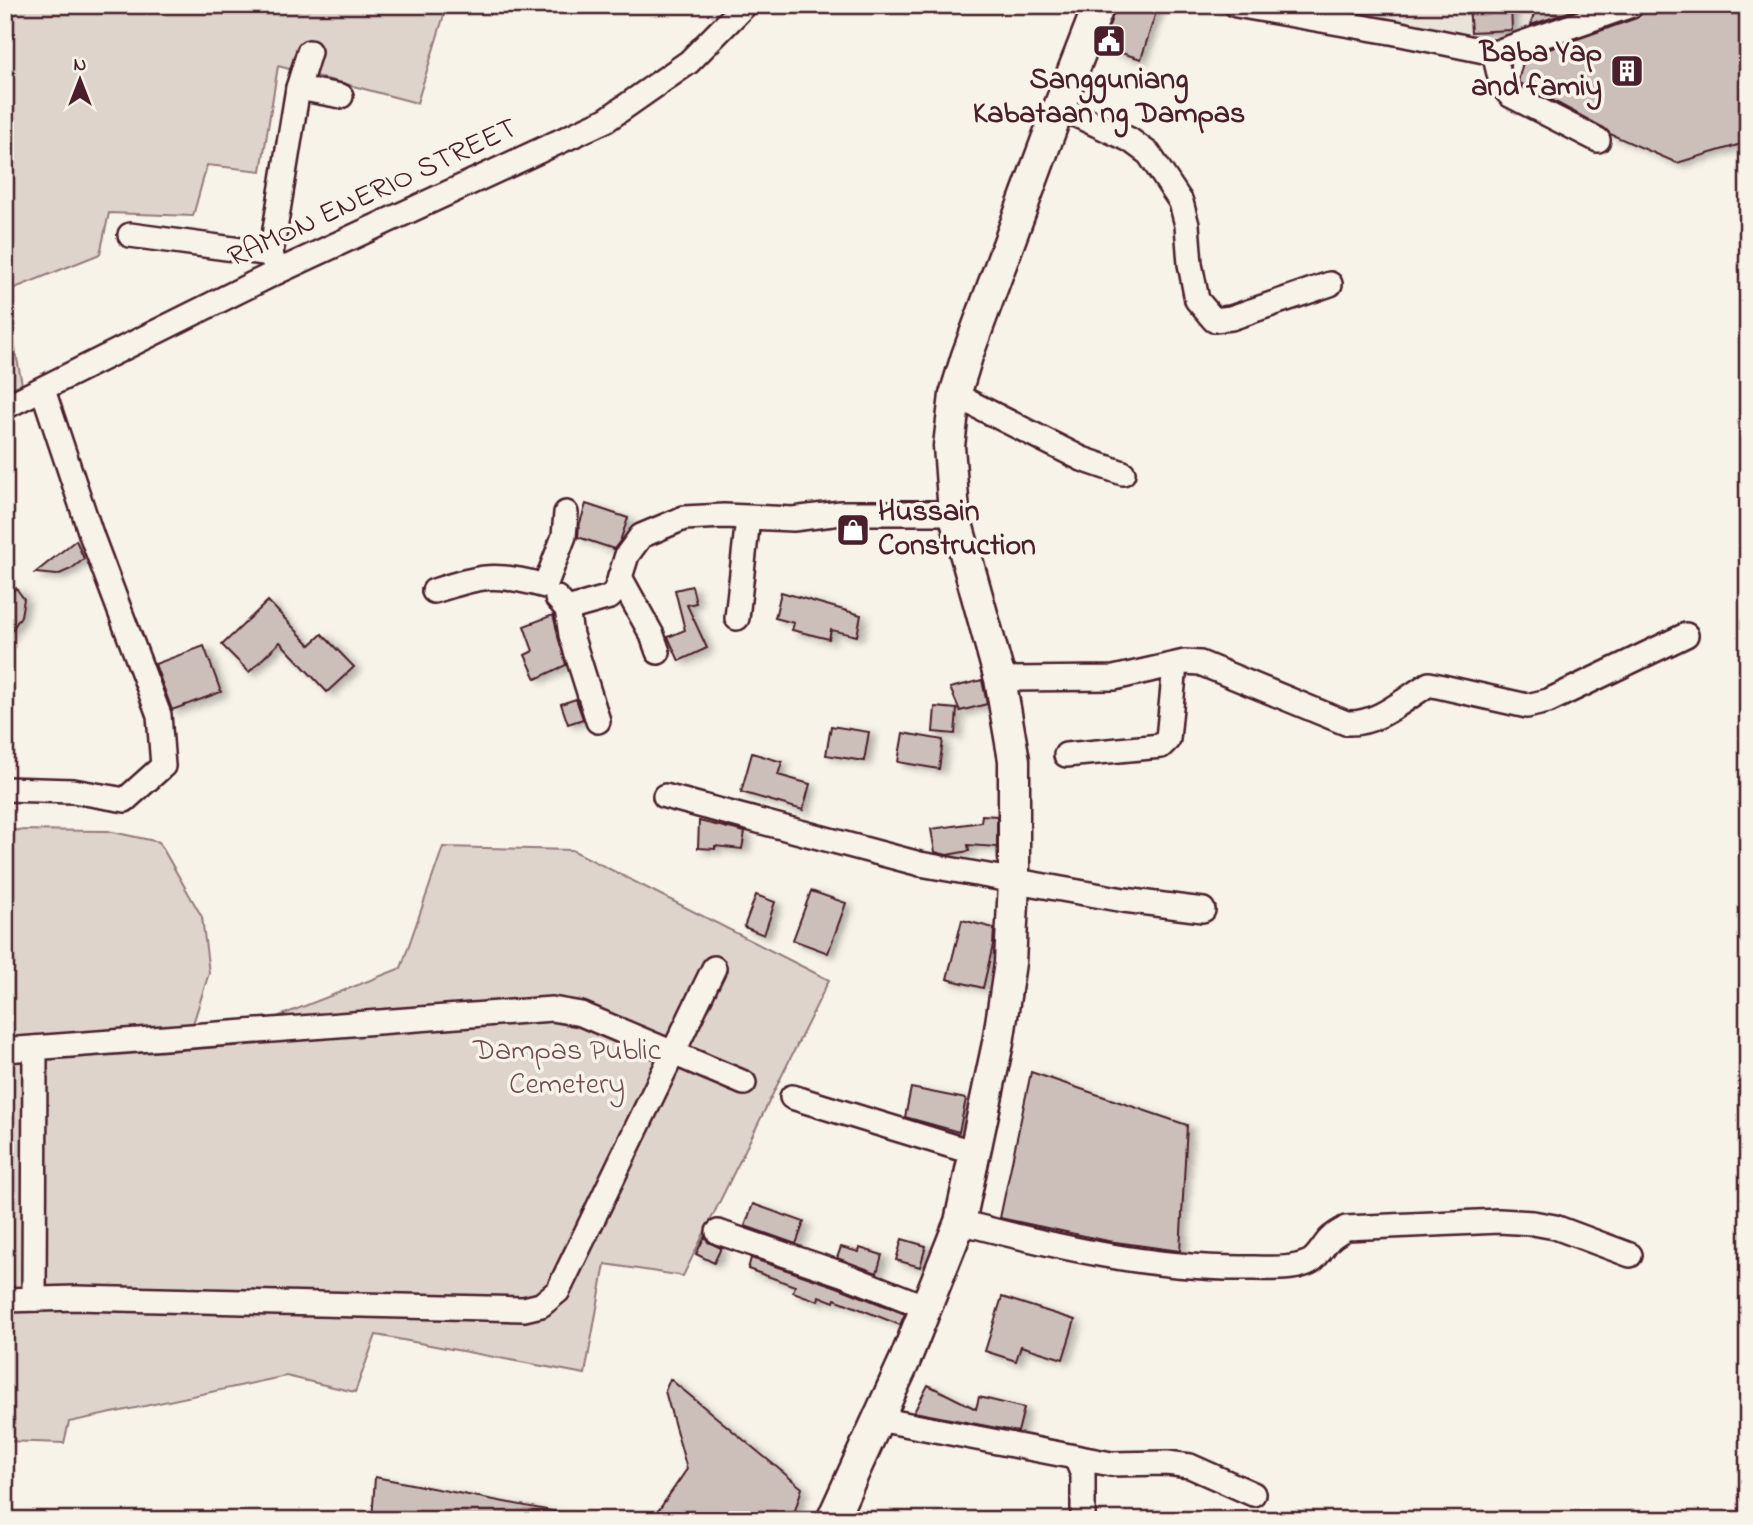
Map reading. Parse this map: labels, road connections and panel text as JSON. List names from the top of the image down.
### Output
{
  "streets": {
    "street": ["RAMON ENERIO STREET"]
  },
  "parks": ["Dampas Public Cemetery"],
  "places": {
    "public building": ["Sangguniang Kabataan ng Dampas"],
    "building": ["Baba Yap and famiy"],
    "shop": ["Hussain Construction"]
  },
  "north": "top"
}
